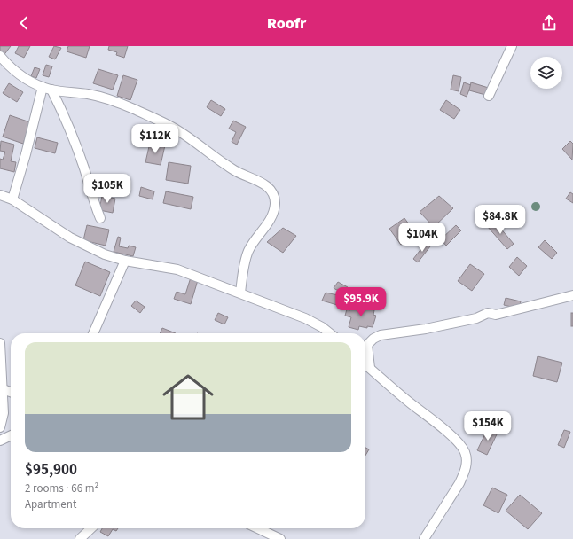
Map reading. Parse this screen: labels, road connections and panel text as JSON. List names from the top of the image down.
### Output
{
  "page": {
    "header": "Roofr",
    "price": [
      "$112K",
      "$105K",
      "$84.8K",
      "$104K",
      "$95.9K",
      "$154K"
    ],
    "list": [
      {
        "name": "$95,900",
        "note": "2 rooms · 66 m² · Apartment"
      }
    ]
  }
}
